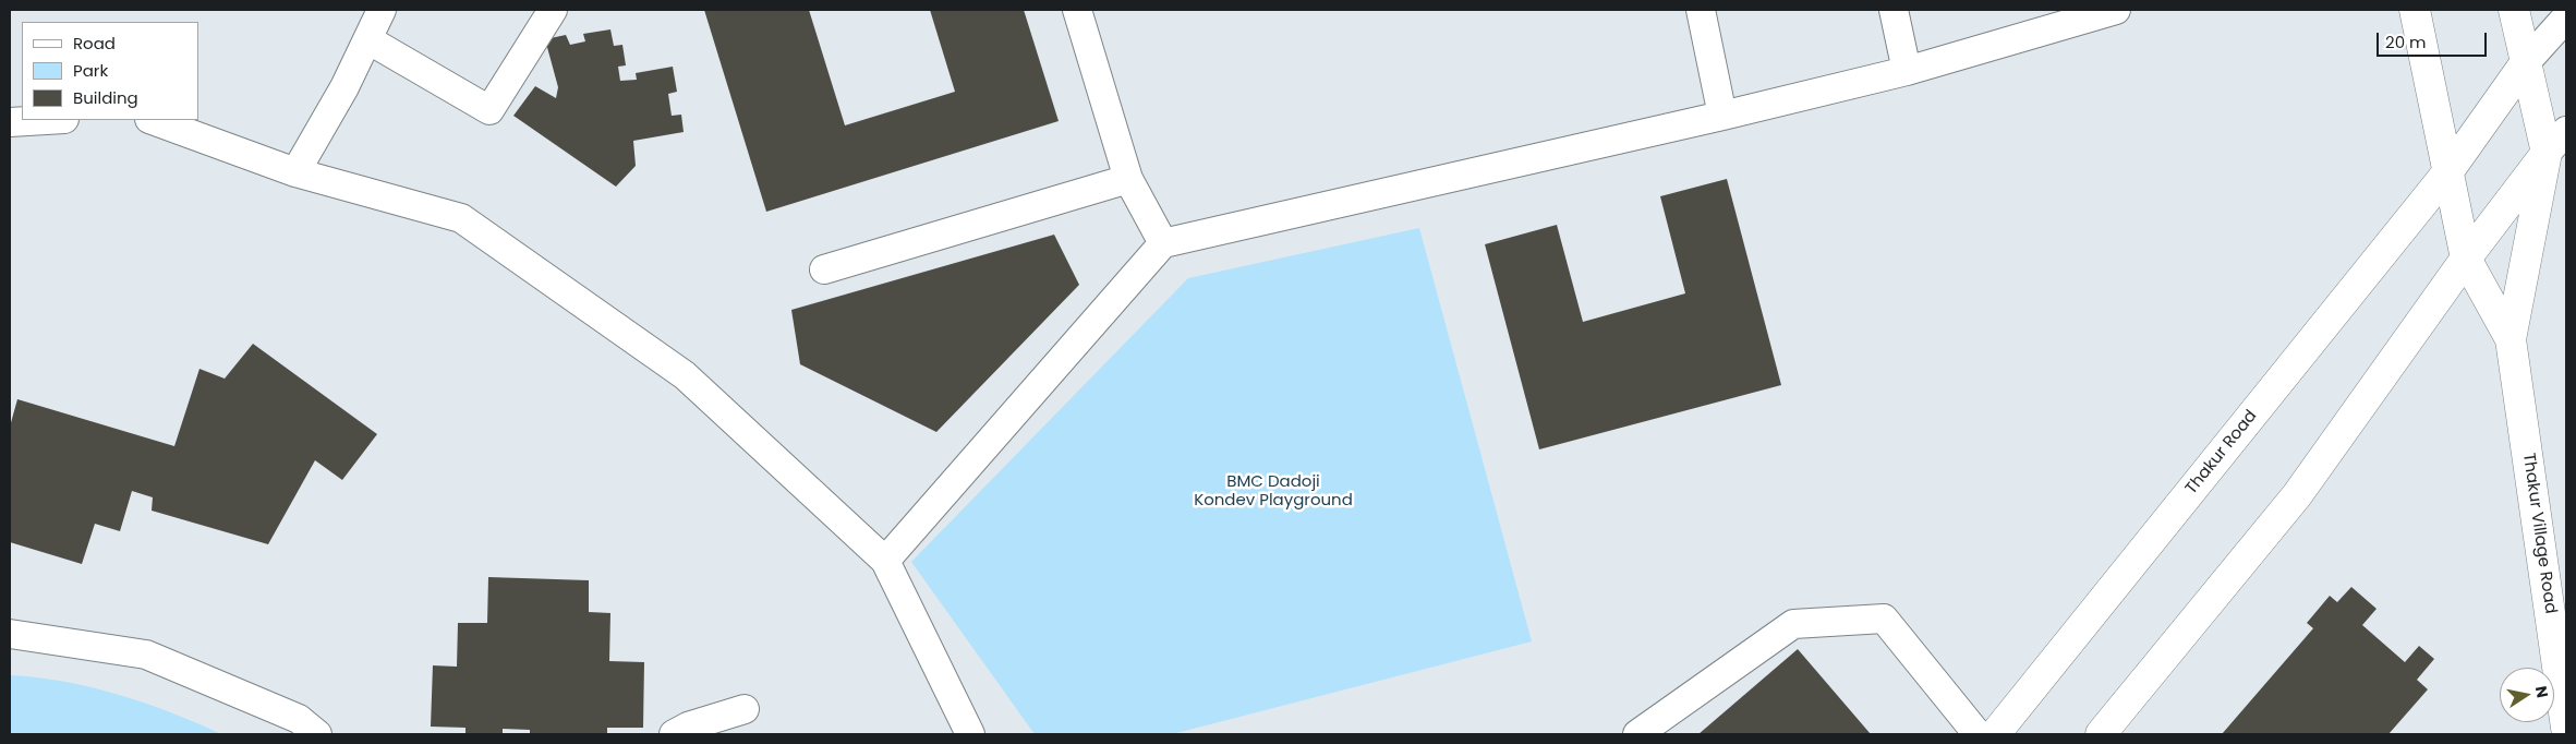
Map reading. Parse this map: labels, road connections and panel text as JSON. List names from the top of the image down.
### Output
{
  "streets": {
    "street": ["Thakur Road", "Thakur Village Road"]
  },
  "parks": ["BMC Dadoji Kondev Playground"],
  "legend": ["Road", "Park", "Building"],
  "scale_bar": "20 m",
  "north": "right"
}
